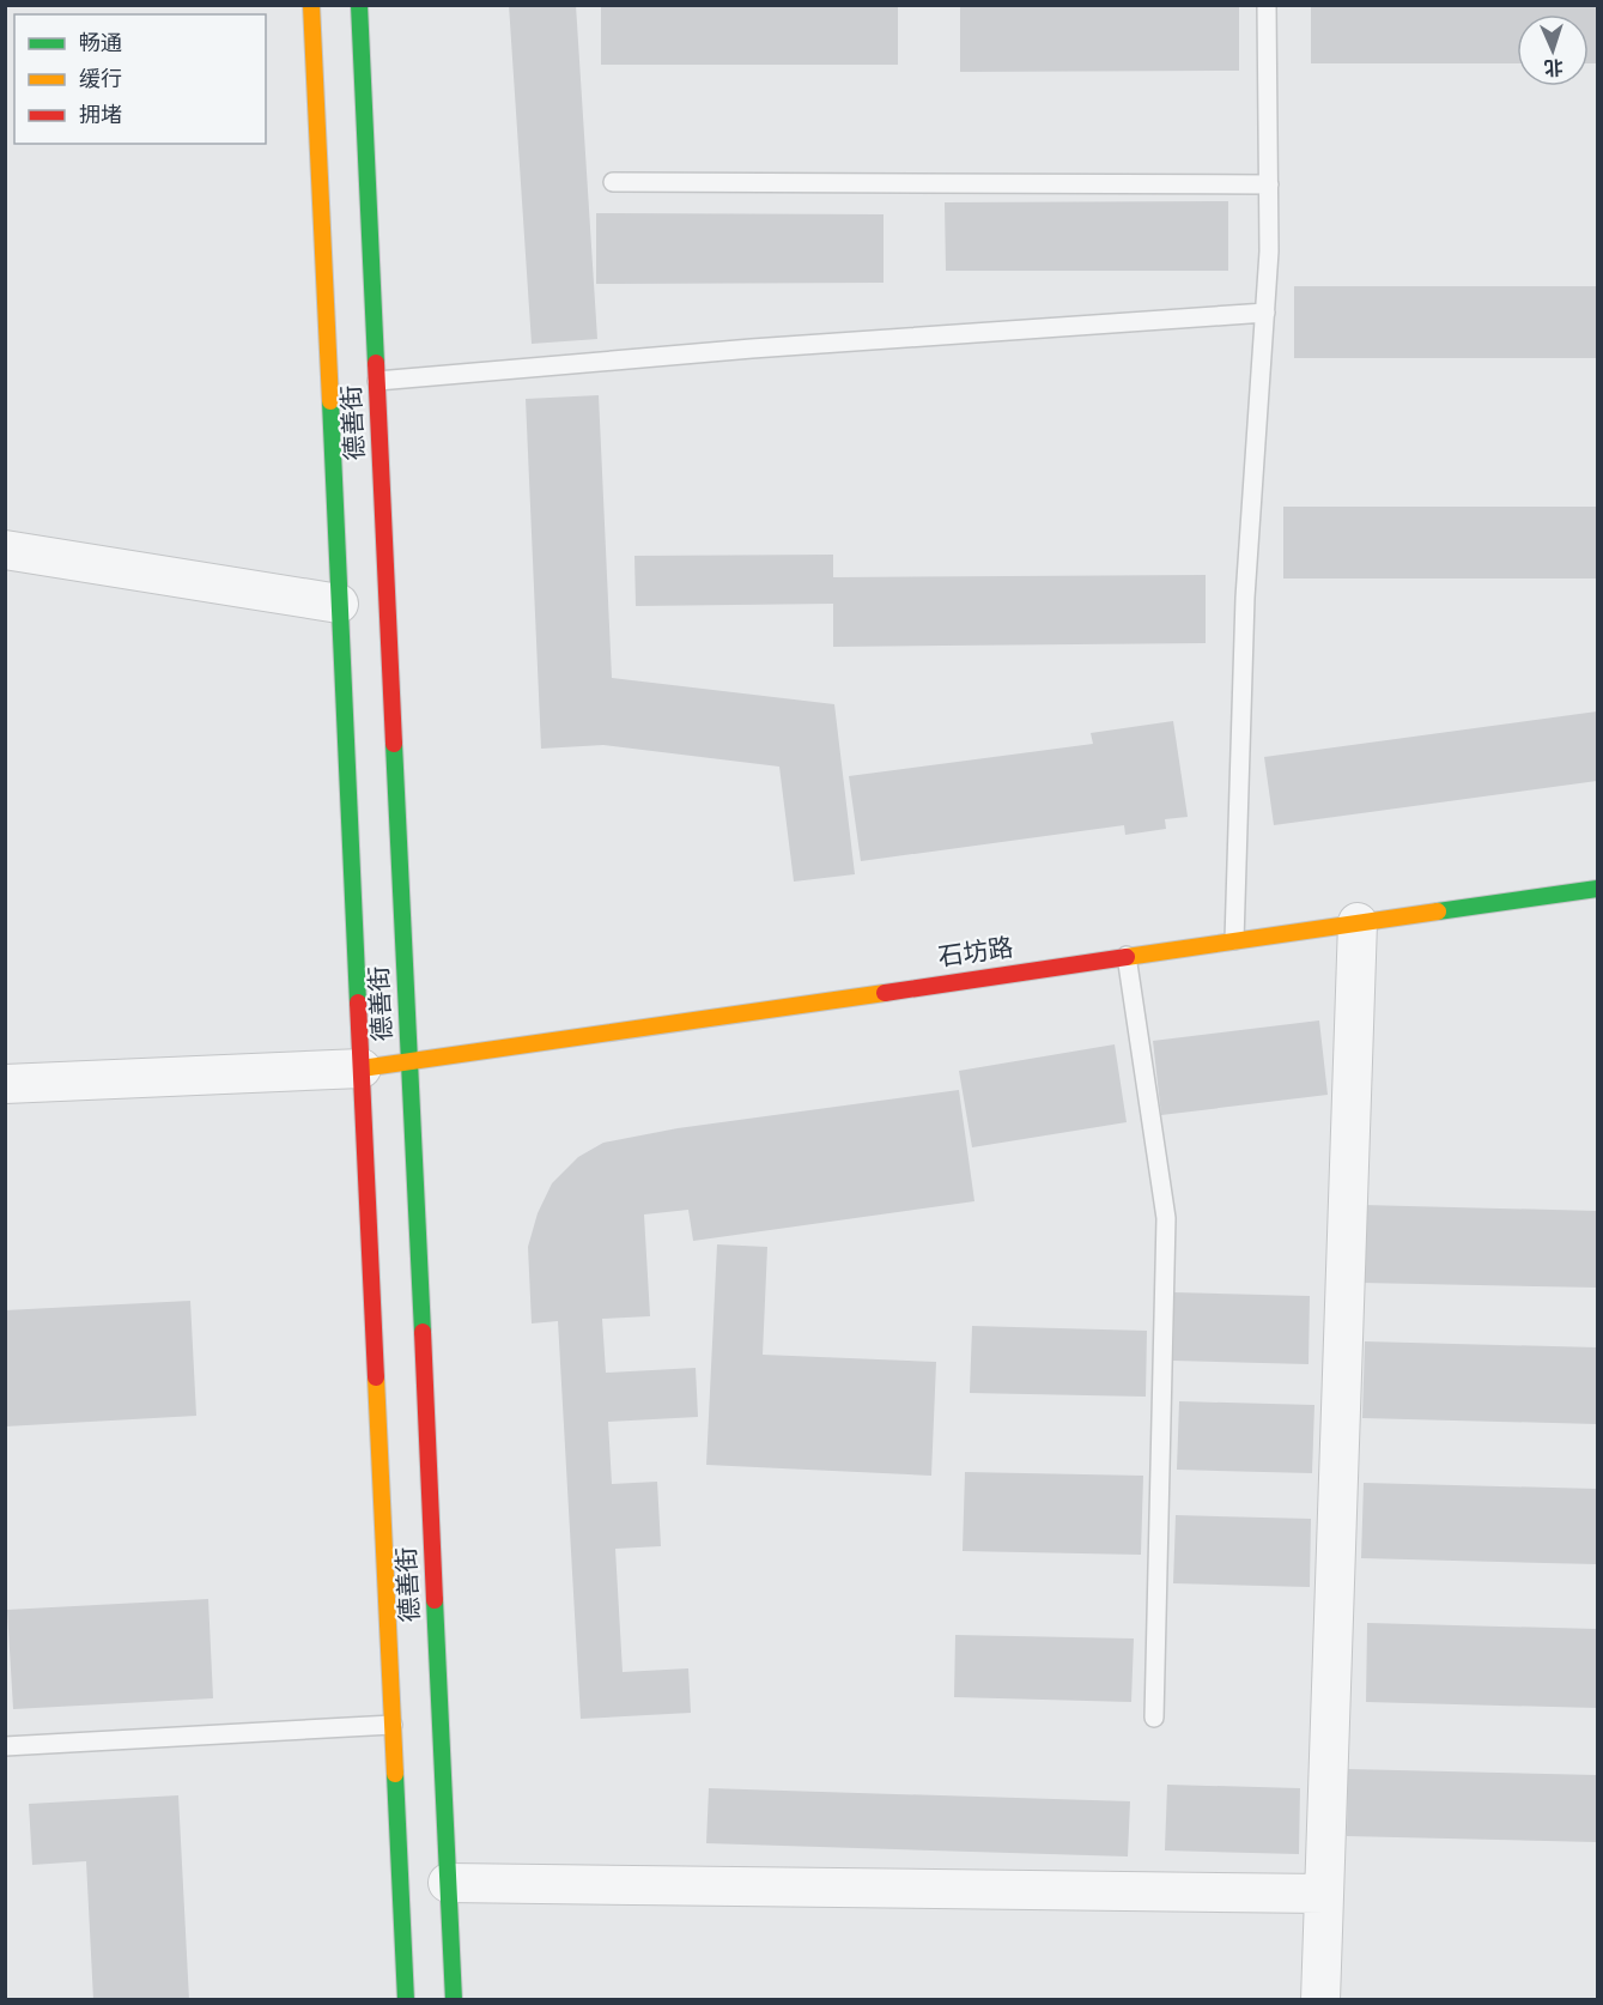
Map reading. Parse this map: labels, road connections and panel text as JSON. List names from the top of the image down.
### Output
{
  "streets": {
    "main road": ["德善街", "石坊路"]
  },
  "crossings": [
    ["德善街", "石坊路"]
  ],
  "legend": ["畅通", "缓行", "拥堵"],
  "north": "bottom"
}
